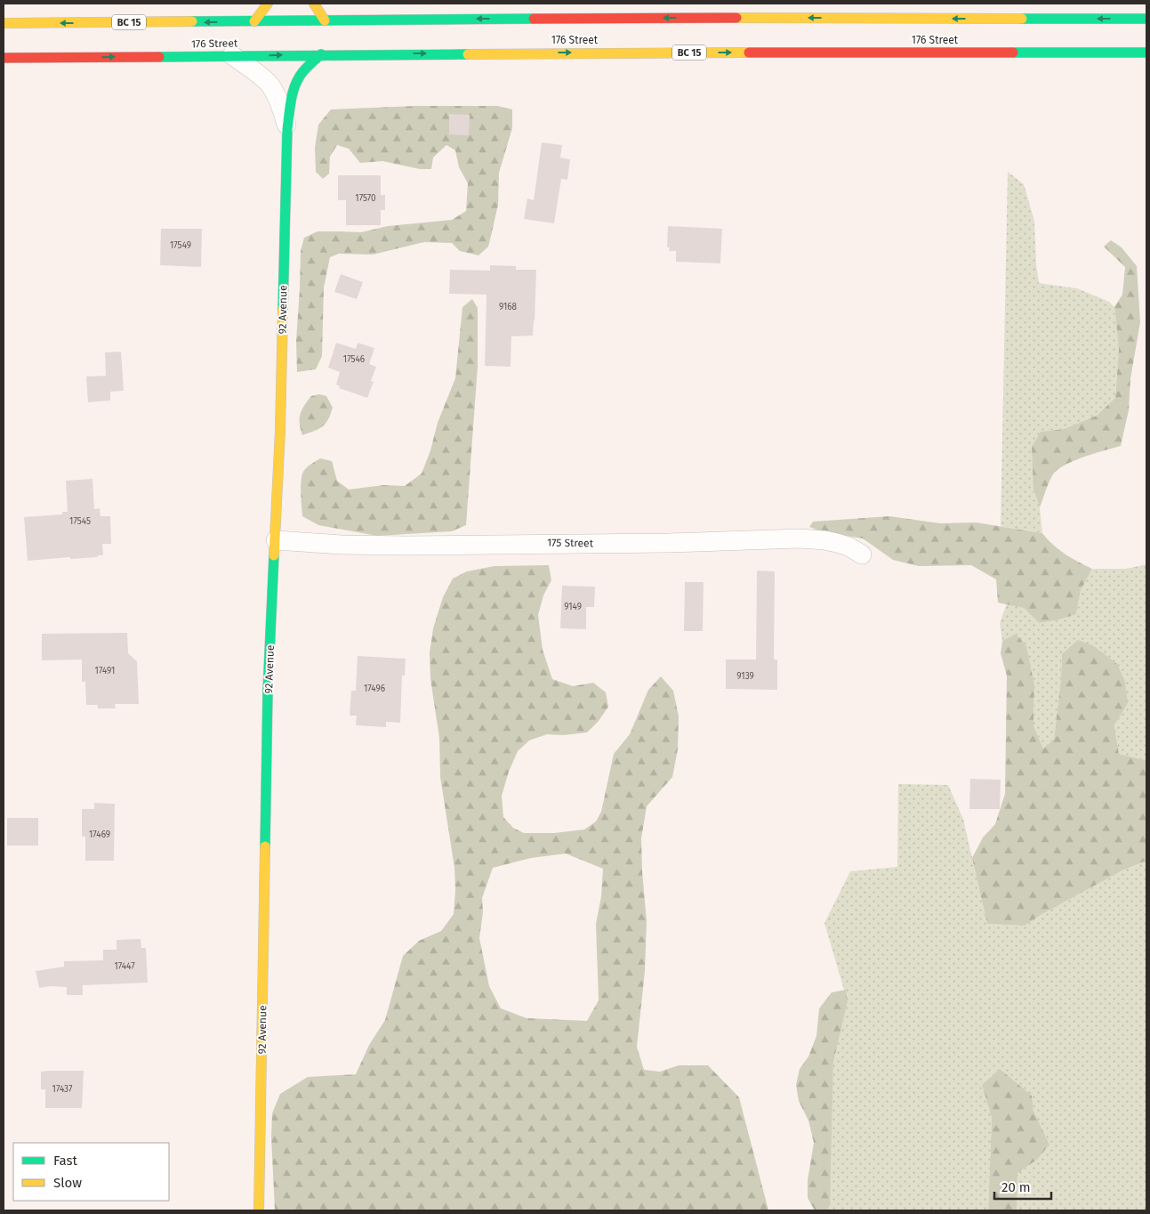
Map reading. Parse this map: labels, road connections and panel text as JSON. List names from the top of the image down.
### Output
{
  "streets": {
    "main road": ["BC 15", "176 Street", "92 Avenue"],
    "street": ["175 Street"]
  },
  "crossings": [
    ["176 Street", "92 Avenue"],
    ["92 Avenue", "175 Street"]
  ],
  "house_numbers": [
    "17570",
    "17549",
    "9168",
    "17546",
    "17545",
    "9149",
    "17491",
    "9139",
    "17496",
    "17469",
    "17447",
    "17437"
  ],
  "legend": ["Fast", "Slow"],
  "scale_bar": "20 m"
}
